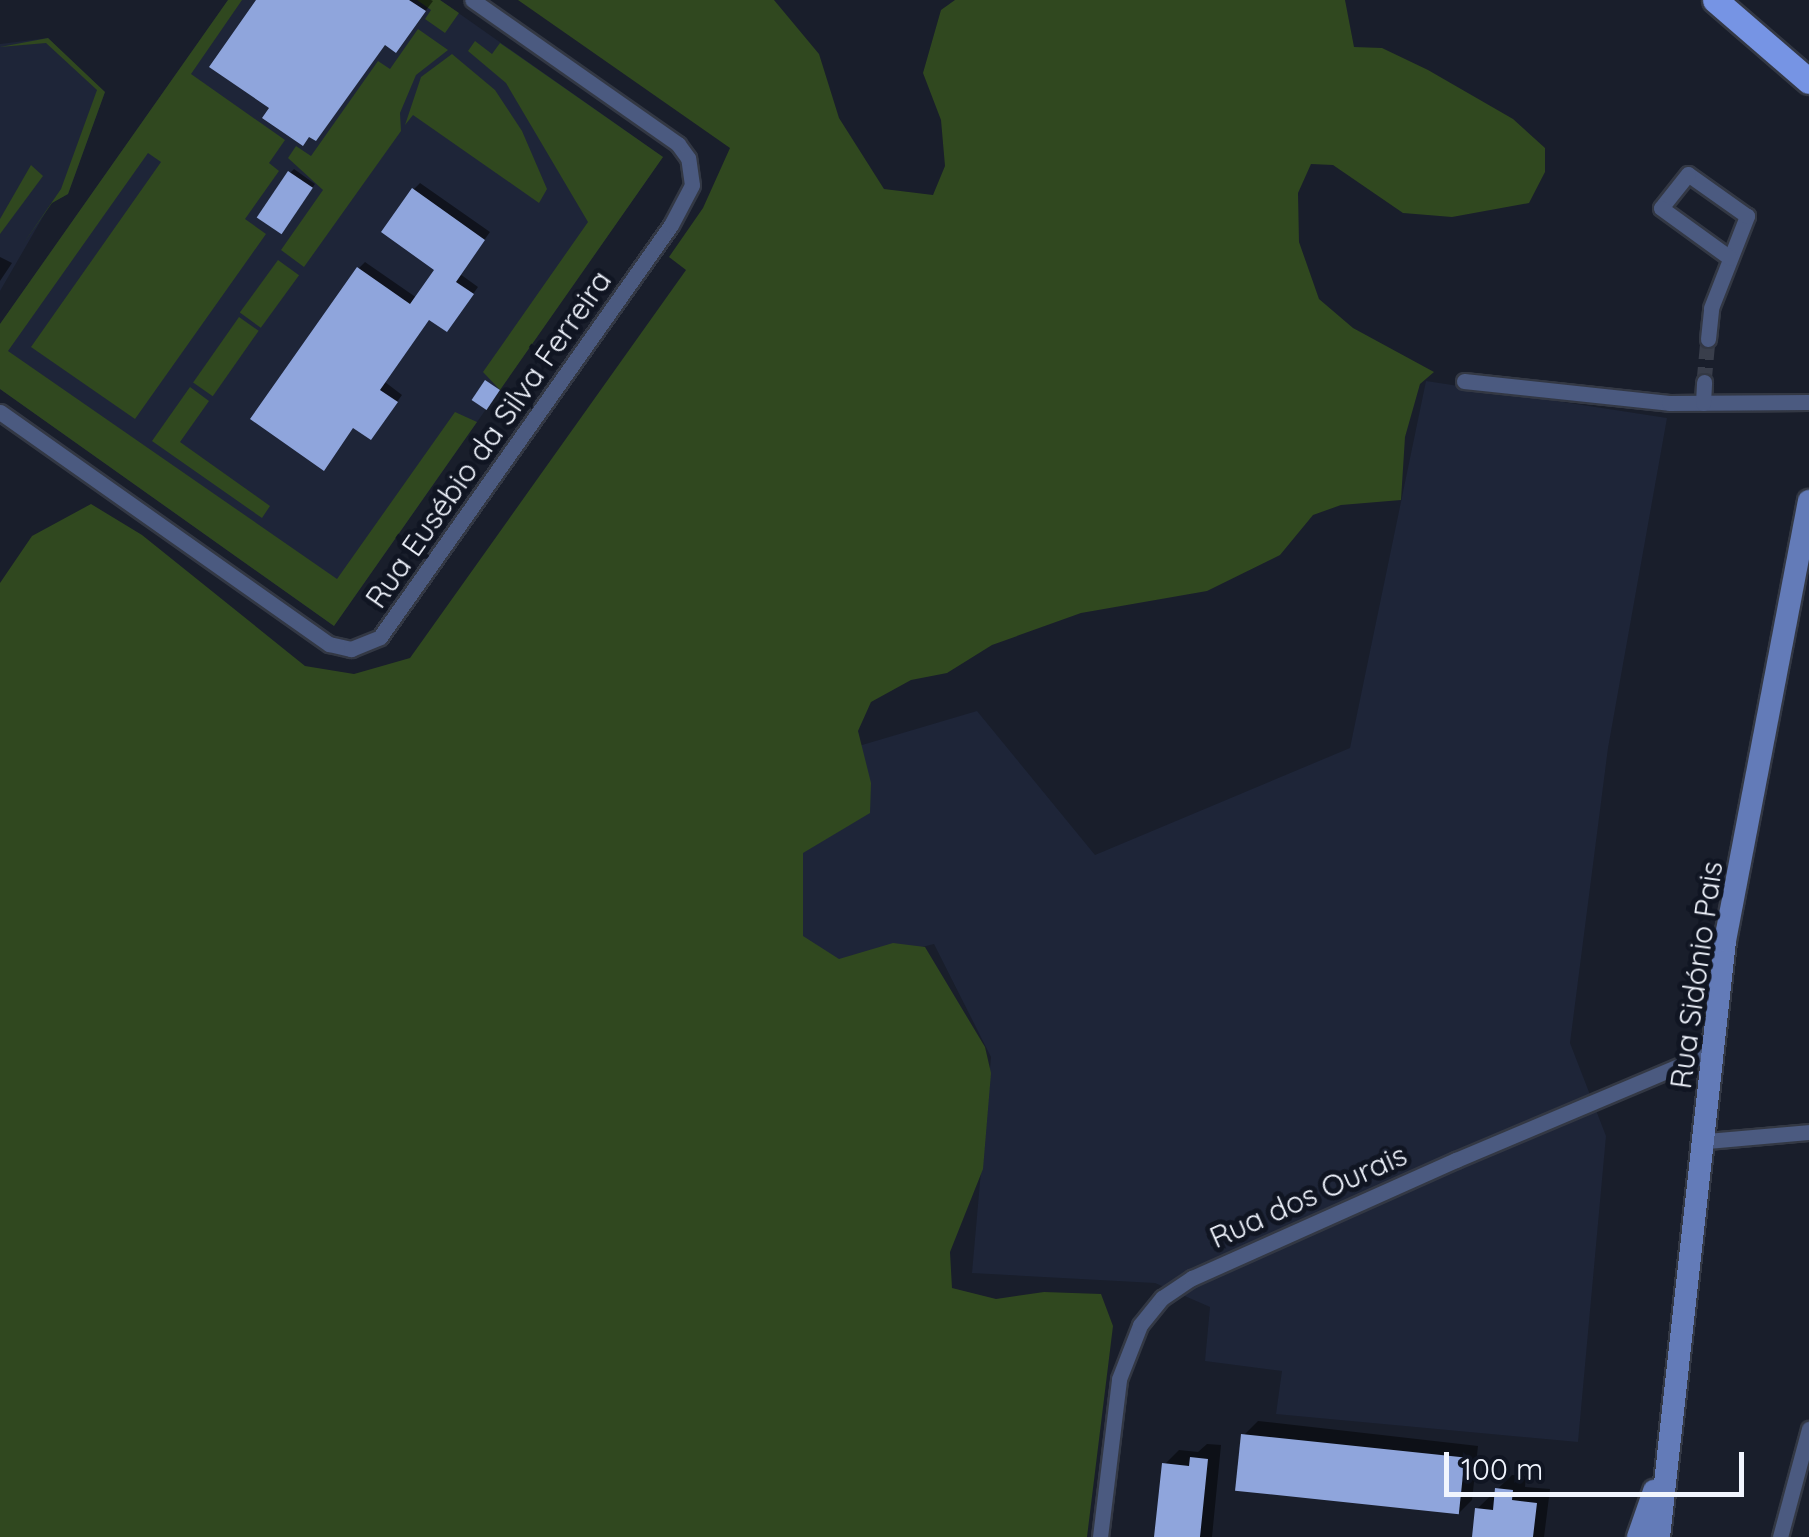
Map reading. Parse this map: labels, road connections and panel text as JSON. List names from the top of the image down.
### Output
{
  "streets": {
    "main road": ["Rua Sidónio Pais"],
    "street": ["Rua Eusébio da Silva Ferreira", "Rua dos Ourais"]
  },
  "crossings": [
    ["Rua Sidónio Pais", "Rua dos Ourais"]
  ],
  "scale_bar": "100 m"
}
